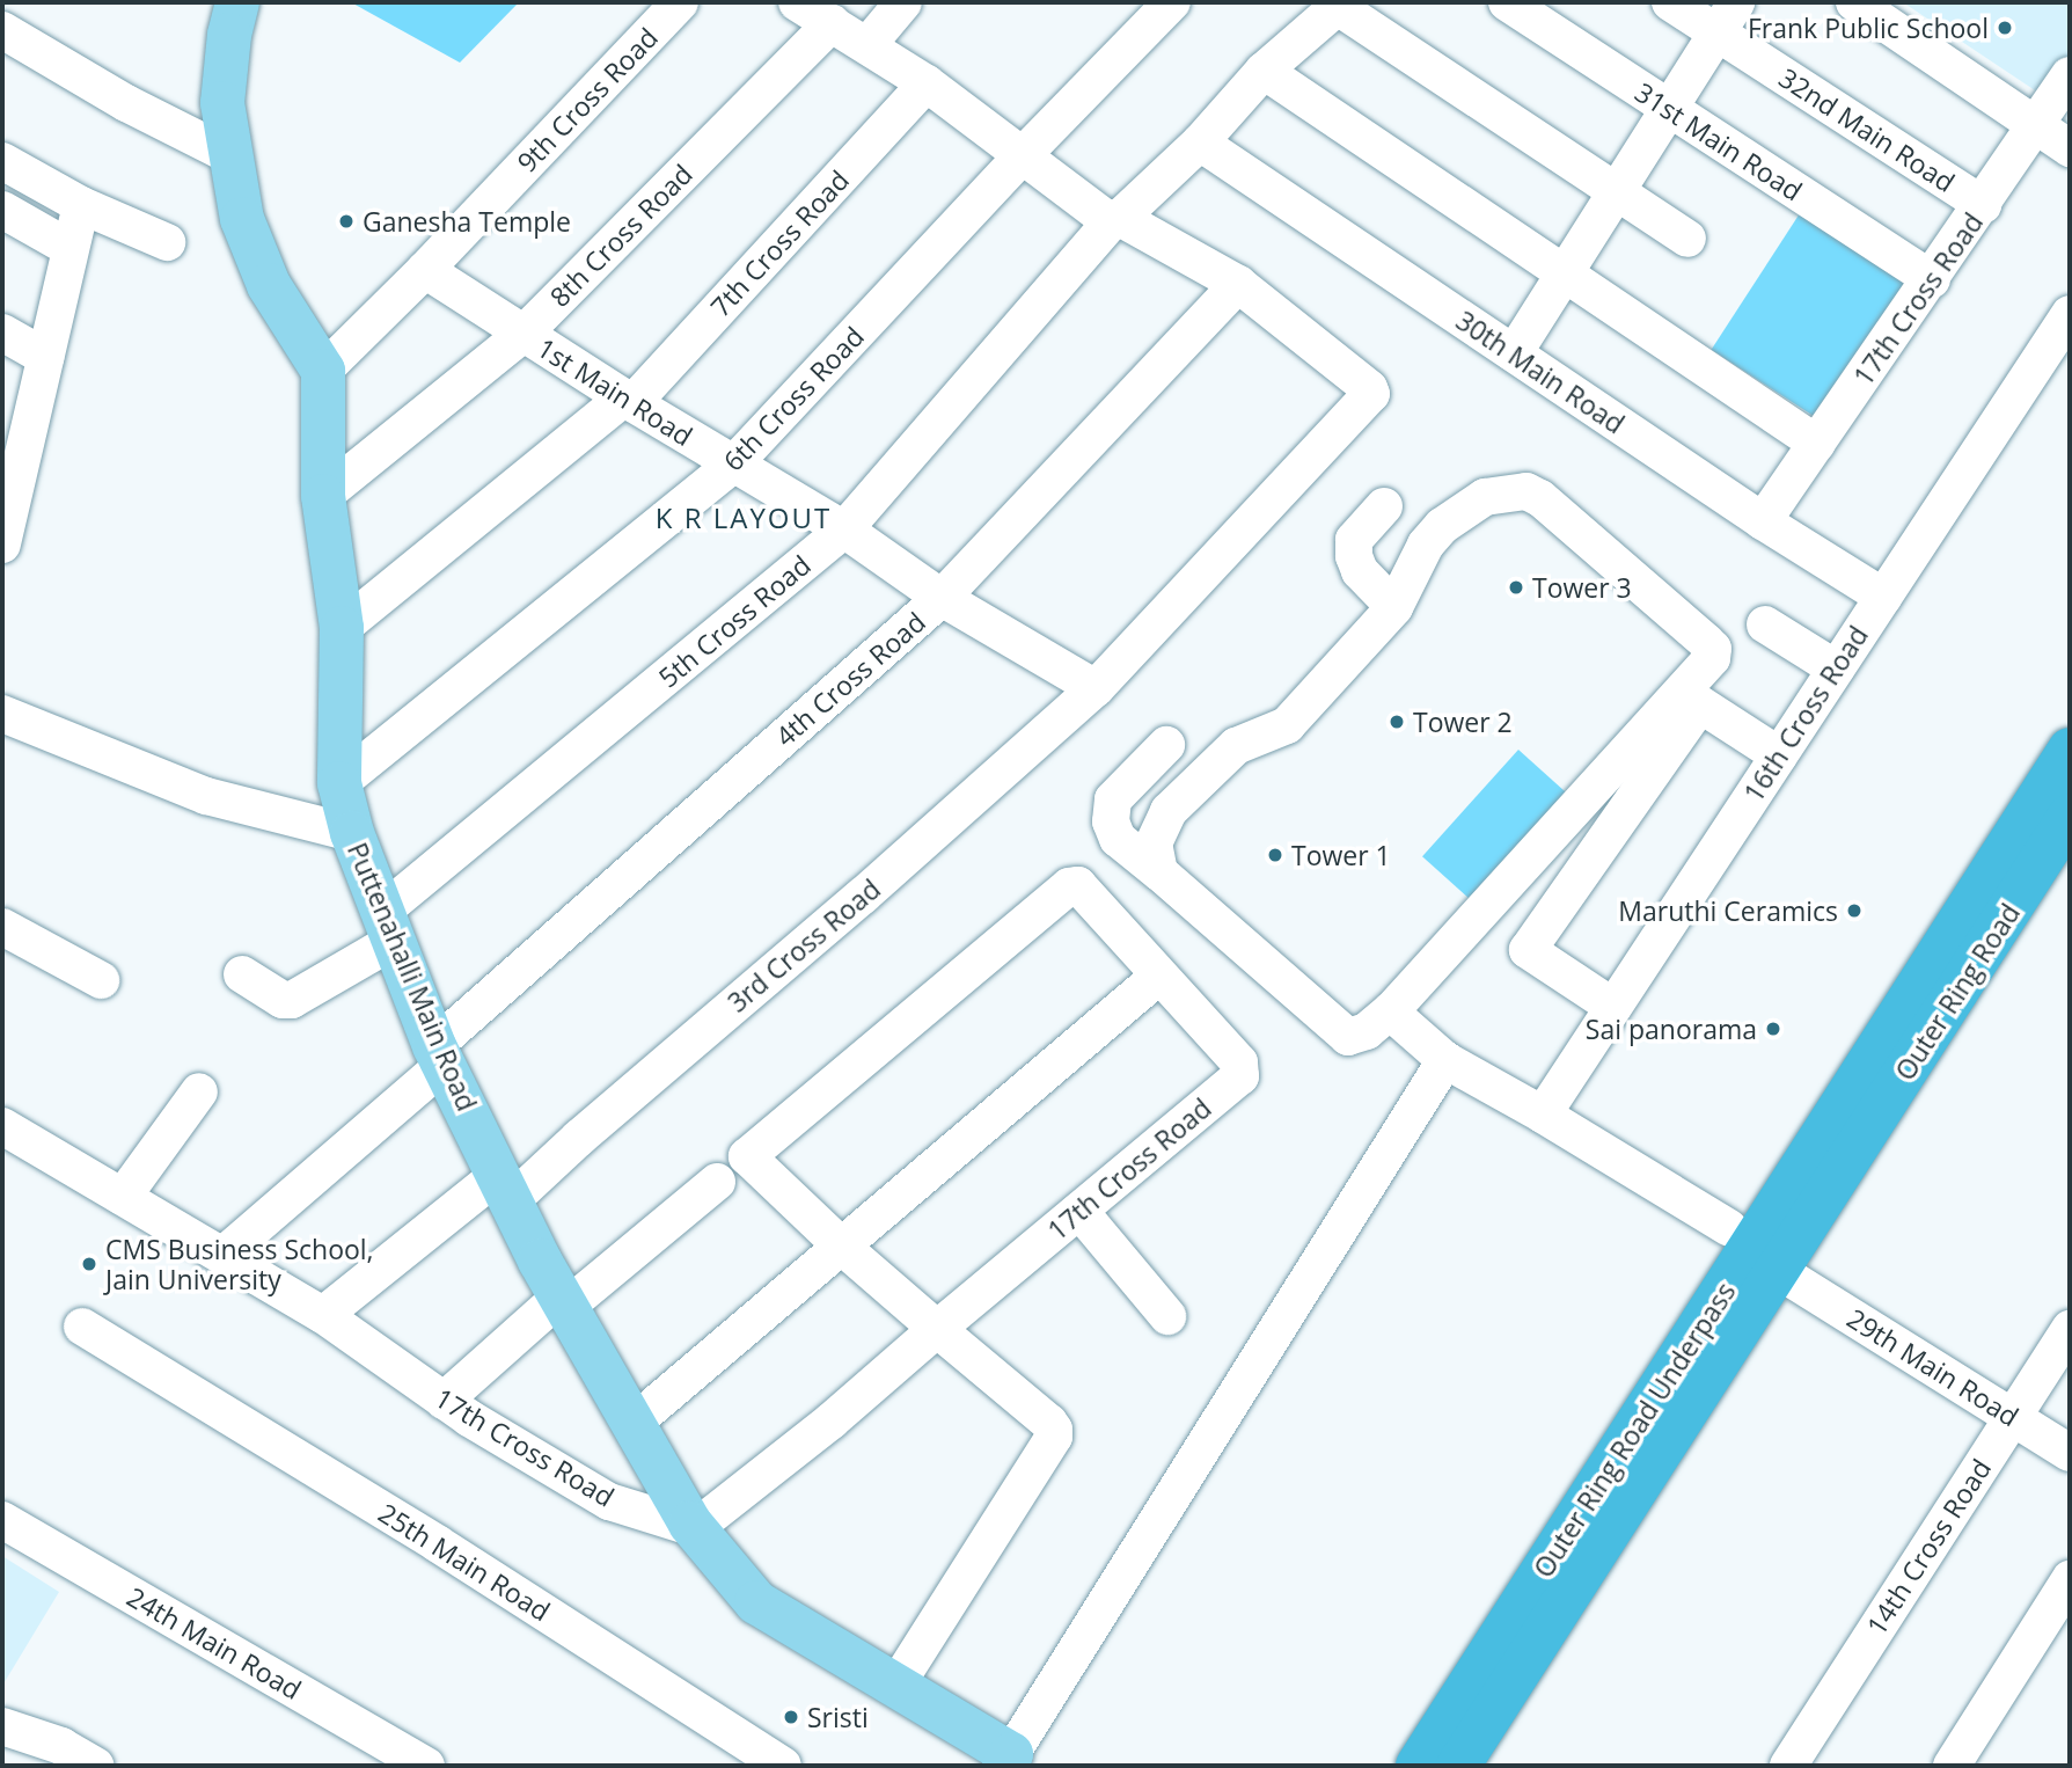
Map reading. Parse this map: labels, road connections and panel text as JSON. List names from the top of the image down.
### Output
{
  "streets": {
    "highway": ["Outer Ring Road", "Outer Ring Road Underpass"],
    "main road": ["Puttenahalli Main Road"],
    "street": [
      "9th Cross Road",
      "32nd Main Road",
      "31st Main Road",
      "8th Cross Road",
      "7th Cross Road",
      "17th Cross Road",
      "30th Main Road",
      "1st Main Road",
      "6th Cross Road",
      "5th Cross Road",
      "4th Cross Road",
      "16th Cross Road",
      "3rd Cross Road",
      "29th Main Road",
      "14th Cross Road",
      "25th Main Road",
      "24th Main Road"
    ]
  },
  "crossings": [
    ["9th Cross Road", "1st Main Road"],
    ["9th Cross Road", "Puttenahalli Main Road"],
    ["32nd Main Road", "17th Cross Road"],
    ["31st Main Road", "17th Cross Road"],
    ["8th Cross Road", "1st Main Road"],
    ["8th Cross Road", "3rd Cross Road"],
    ["8th Cross Road", "Puttenahalli Main Road"],
    ["7th Cross Road", "1st Main Road"],
    ["7th Cross Road", "3rd Cross Road"],
    ["7th Cross Road", "Puttenahalli Main Road"],
    ["17th Cross Road", "30th Main Road"],
    ["17th Cross Road", "4th Cross Road"],
    ["17th Cross Road", "3rd Cross Road"],
    ["17th Cross Road", "Puttenahalli Main Road"],
    ["30th Main Road", "5th Cross Road"],
    ["30th Main Road", "16th Cross Road"],
    ["1st Main Road", "6th Cross Road"],
    ["1st Main Road", "5th Cross Road"],
    ["1st Main Road", "4th Cross Road"],
    ["1st Main Road", "3rd Cross Road"],
    ["6th Cross Road", "3rd Cross Road"],
    ["6th Cross Road", "Puttenahalli Main Road"],
    ["5th Cross Road", "3rd Cross Road"],
    ["5th Cross Road", "Puttenahalli Main Road"],
    ["4th Cross Road", "3rd Cross Road"],
    ["4th Cross Road", "Puttenahalli Main Road"],
    ["3rd Cross Road", "Puttenahalli Main Road"],
    ["Outer Ring Road", "Outer Ring Road Underpass"],
    ["29th Main Road", "14th Cross Road"]
  ],
  "districts": ["K R LAYOUT"],
  "places": [
    "Frank Public School",
    "Ganesha Temple",
    "Tower 3",
    "Tower 2",
    "Tower 1",
    "Maruthi Ceramics",
    "Sai panorama",
    "CMS Business School, Jain University",
    "Sristi"
  ]
}
